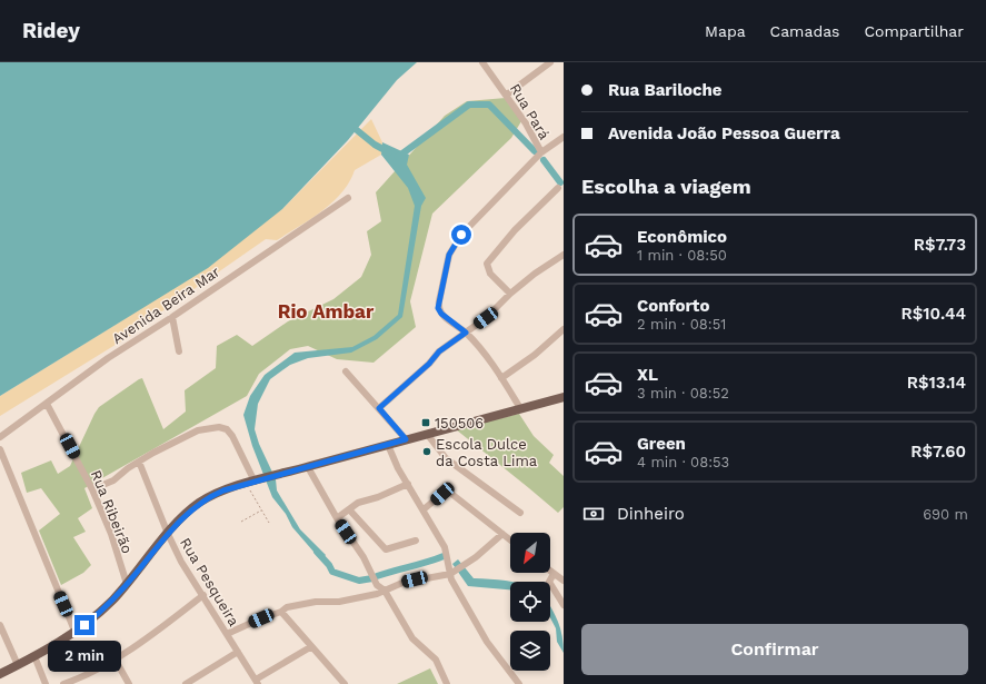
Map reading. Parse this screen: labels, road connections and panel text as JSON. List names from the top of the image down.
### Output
{
  "streets": {
    "street": [
      "Rua Pará",
      "Avenida Beira Mar",
      "Rua Ribeirão",
      "Rua Pesqueira"
    ]
  },
  "crossings": [
    ["Avenida Beira Mar", "Rua Ribeirão"]
  ],
  "districts": ["Rio Ambar"],
  "places": {
    "transit": ["150506"],
    "other": ["Escola Dulce da Costa Lima"]
  },
  "north": "bottom left",
  "page": {
    "header": "Ridey",
    "nav": ["Mapa", "Camadas", "Compartilhar"],
    "banner": ["Rua Bariloche", "Avenida João Pessoa Guerra"],
    "heading": "Escolha a viagem",
    "list": [
      {
        "name": "Econômico",
        "note": "1 min · 08:50",
        "value": "R$7.73"
      },
      {
        "name": "Conforto",
        "note": "2 min · 08:51",
        "value": "R$10.44"
      },
      {
        "name": "XL",
        "note": "3 min · 08:52",
        "value": "R$13.14"
      },
      {
        "name": "Green",
        "note": "4 min · 08:53",
        "value": "R$7.60"
      }
    ],
    "pay": ["Dinheiro", "690 m"],
    "buttons": "Confirmar",
    "bubble": "2 min"
  }
}
